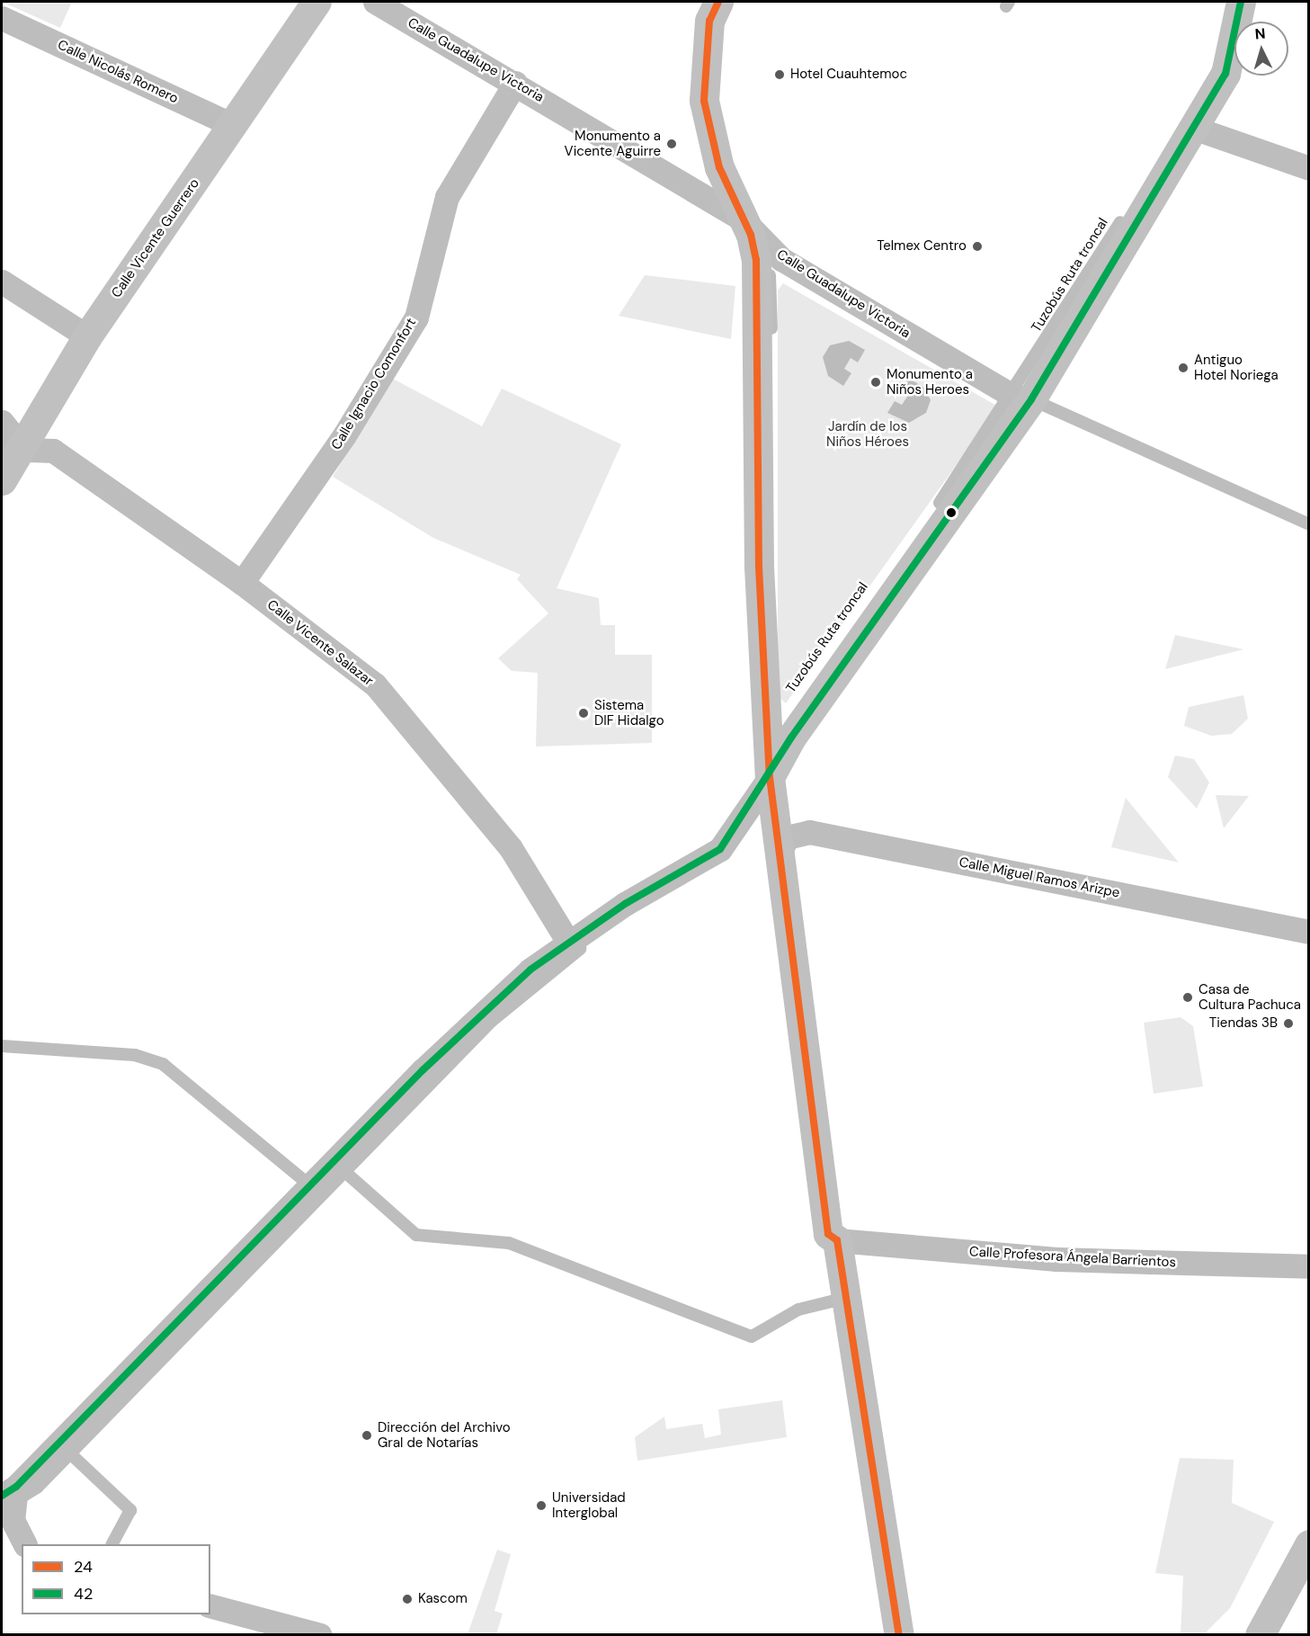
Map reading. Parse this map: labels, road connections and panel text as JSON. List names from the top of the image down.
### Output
{
  "streets": {
    "street": [
      "Calle Guadalupe Victoria",
      "Calle Nicolás Romero",
      "Calle Vicente Guerrero",
      "Calle Ignacio Comonfort",
      "Calle Vicente Salazar",
      "Calle Miguel Ramos Arizpe",
      "Calle Profesora Ángela Barrientos"
    ],
    "lane": ["Tuzobús Ruta troncal"]
  },
  "crossings": [
    ["Calle Guadalupe Victoria", "Tuzobús Ruta troncal"],
    ["Calle Guadalupe Victoria", "Calle Ignacio Comonfort"],
    ["Calle Nicolás Romero", "Calle Vicente Guerrero"],
    ["Calle Vicente Guerrero", "Calle Vicente Salazar"],
    ["Calle Ignacio Comonfort", "Calle Vicente Salazar"]
  ],
  "parks": ["Jardín de los Niños Héroes"],
  "places": [
    "Hotel Cuauhtemoc",
    "Monumento a Vicente Aguirre",
    "Telmex Centro",
    "Antiguo Hotel Noriega",
    "Monumento a Niños Heroes",
    "Sistema DIF Hidalgo",
    "Casa de Cultura Pachuca",
    "Tiendas 3B",
    "Dirección del Archivo Gral de Notarías",
    "Universidad Interglobal",
    "Kascom"
  ],
  "lines": ["transit line 24", "transit line 42"],
  "legend": ["24", "42"],
  "north": "top"
}
